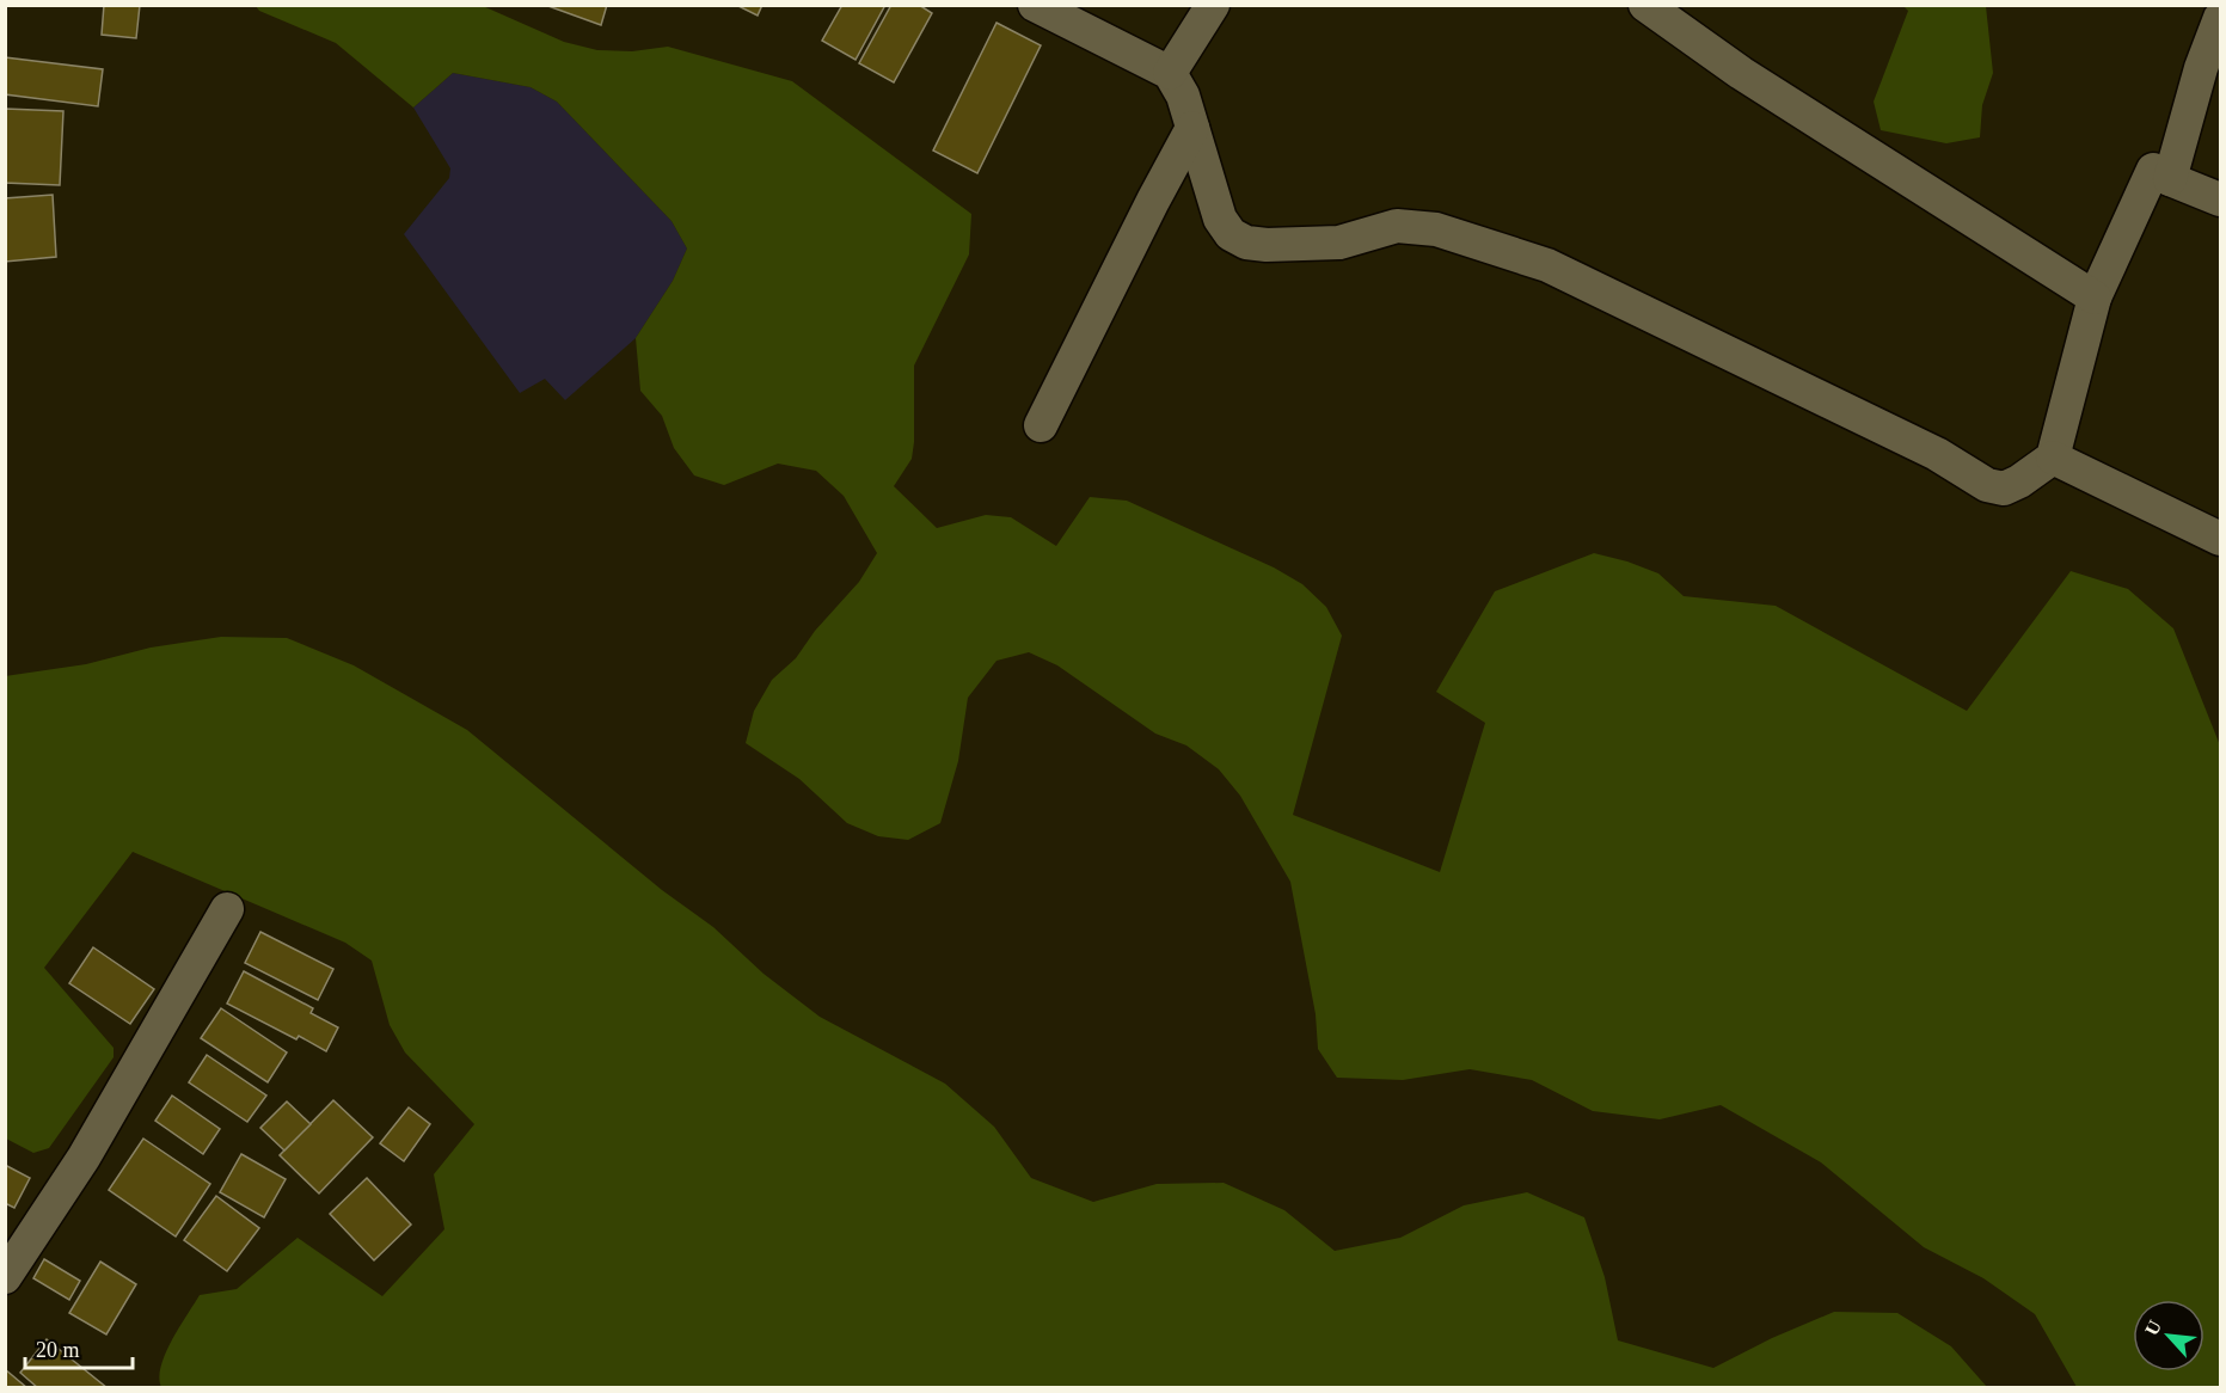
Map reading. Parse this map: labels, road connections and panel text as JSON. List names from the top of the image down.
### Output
{
  "scale_bar": "20 m",
  "north": "top left"
}
